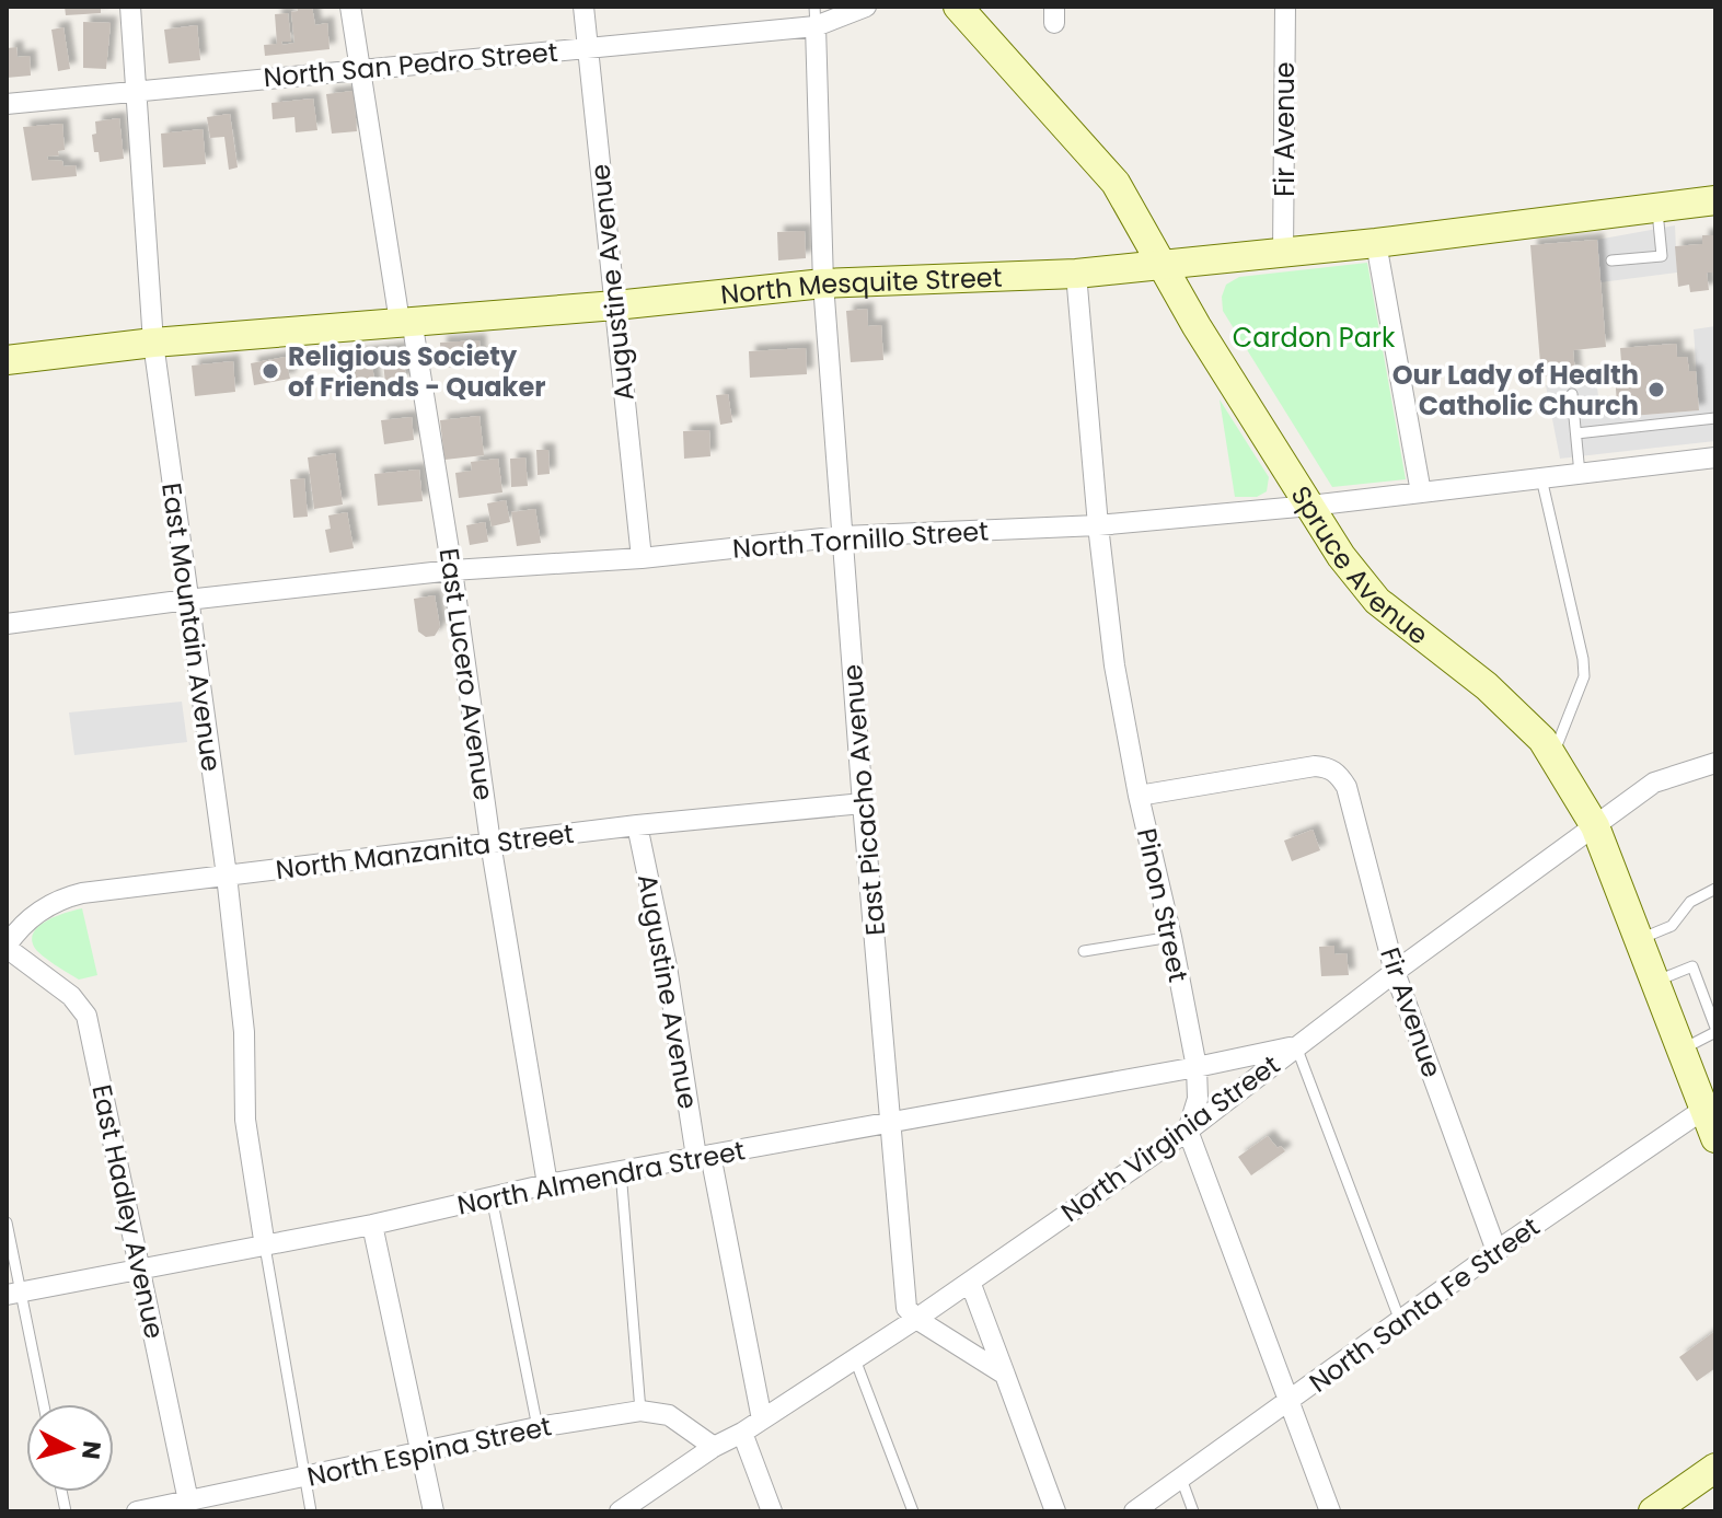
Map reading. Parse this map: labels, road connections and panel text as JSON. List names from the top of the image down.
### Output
{
  "streets": {
    "street": [
      "North San Pedro Street",
      "Fir Avenue",
      "Augustine Avenue",
      "North Mesquite Street",
      "North Tornillo Street",
      "Spruce Avenue",
      "East Mountain Avenue",
      "East Lucero Avenue",
      "East Picacho Avenue",
      "North Manzanita Street",
      "Pinon Street",
      "North Virginia Street",
      "North Almendra Street",
      "East Hadley Avenue",
      "North Santa Fe Street",
      "North Espina Street"
    ]
  },
  "crossings": [
    ["North San Pedro Street", "Augustine Avenue"],
    ["North San Pedro Street", "East Mountain Avenue"],
    ["North San Pedro Street", "East Lucero Avenue"],
    ["North San Pedro Street", "East Picacho Avenue"],
    ["Fir Avenue", "North Mesquite Street"],
    ["Fir Avenue", "Pinon Street"],
    ["Fir Avenue", "North Virginia Street"],
    ["Fir Avenue", "North Santa Fe Street"],
    ["Augustine Avenue", "North Mesquite Street"],
    ["Augustine Avenue", "North Tornillo Street"],
    ["Augustine Avenue", "North Manzanita Street"],
    ["Augustine Avenue", "North Virginia Street"],
    ["Augustine Avenue", "North Almendra Street"],
    ["North Mesquite Street", "Spruce Avenue"],
    ["North Mesquite Street", "East Mountain Avenue"],
    ["North Mesquite Street", "East Lucero Avenue"],
    ["North Mesquite Street", "East Picacho Avenue"],
    ["North Mesquite Street", "Pinon Street"],
    ["North Tornillo Street", "Spruce Avenue"],
    ["North Tornillo Street", "East Mountain Avenue"],
    ["North Tornillo Street", "East Lucero Avenue"],
    ["North Tornillo Street", "East Picacho Avenue"],
    ["North Tornillo Street", "Pinon Street"],
    ["Spruce Avenue", "North Virginia Street"],
    ["Spruce Avenue", "North Santa Fe Street"],
    ["East Mountain Avenue", "North Manzanita Street"],
    ["East Mountain Avenue", "North Almendra Street"],
    ["East Lucero Avenue", "North Manzanita Street"],
    ["East Lucero Avenue", "North Almendra Street"],
    ["East Picacho Avenue", "North Manzanita Street"],
    ["East Picacho Avenue", "North Virginia Street"],
    ["East Picacho Avenue", "North Almendra Street"],
    ["North Manzanita Street", "East Hadley Avenue"],
    ["Pinon Street", "North Virginia Street"],
    ["Pinon Street", "North Almendra Street"],
    ["North Virginia Street", "North Almendra Street"],
    ["North Virginia Street", "North Espina Street"],
    ["North Almendra Street", "East Hadley Avenue"],
    ["East Hadley Avenue", "North Espina Street"]
  ],
  "parks": ["Cardon Park"],
  "places": ["Religious Society of Friends - Quaker", "Our Lady of Health Catholic Church"],
  "north": "right"
}
